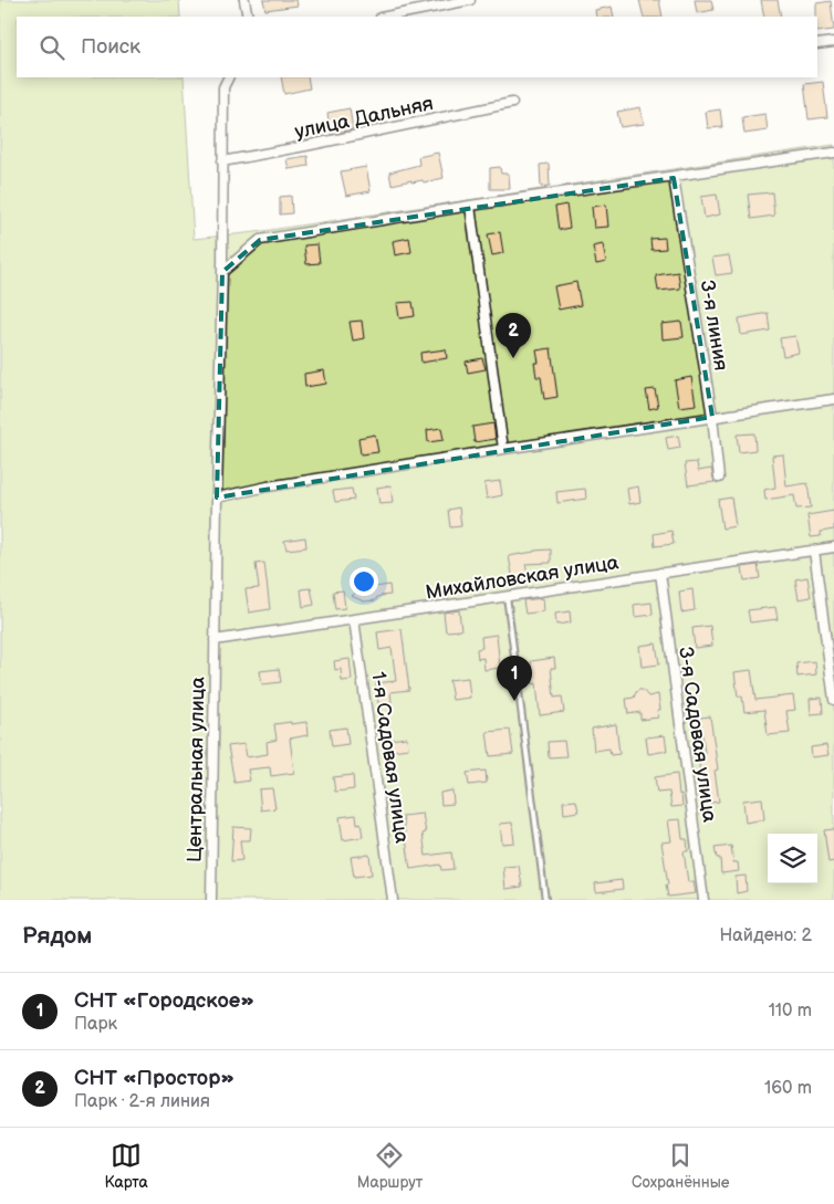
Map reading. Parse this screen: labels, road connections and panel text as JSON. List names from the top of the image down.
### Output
{
  "streets": {
    "street": [
      "улица Дальняя",
      "3-я линия",
      "Михайловская улица",
      "3-я Садовая улица",
      "1-я Садовая улица",
      "Центральная улица"
    ]
  },
  "crossings": [
    ["улица Дальняя", "Центральная улица"],
    ["Михайловская улица", "3-я Садовая улица"],
    ["Михайловская улица", "1-я Садовая улица"],
    ["Михайловская улица", "Центральная улица"]
  ],
  "page": {
    "search": "Поиск",
    "pins": ["2", "1"],
    "heading": ["Рядом", "Найдено: 2"],
    "list": [
      {
        "mark": "1",
        "name": "СНТ «Городское»",
        "note": "Парк",
        "value": "110 m"
      },
      {
        "mark": "2",
        "name": "СНТ «Простор»",
        "note": "Парк · 2-я линия",
        "value": "160 m"
      }
    ],
    "nav": ["Карта", "Маршрут", "Сохранённые"]
  }
}
